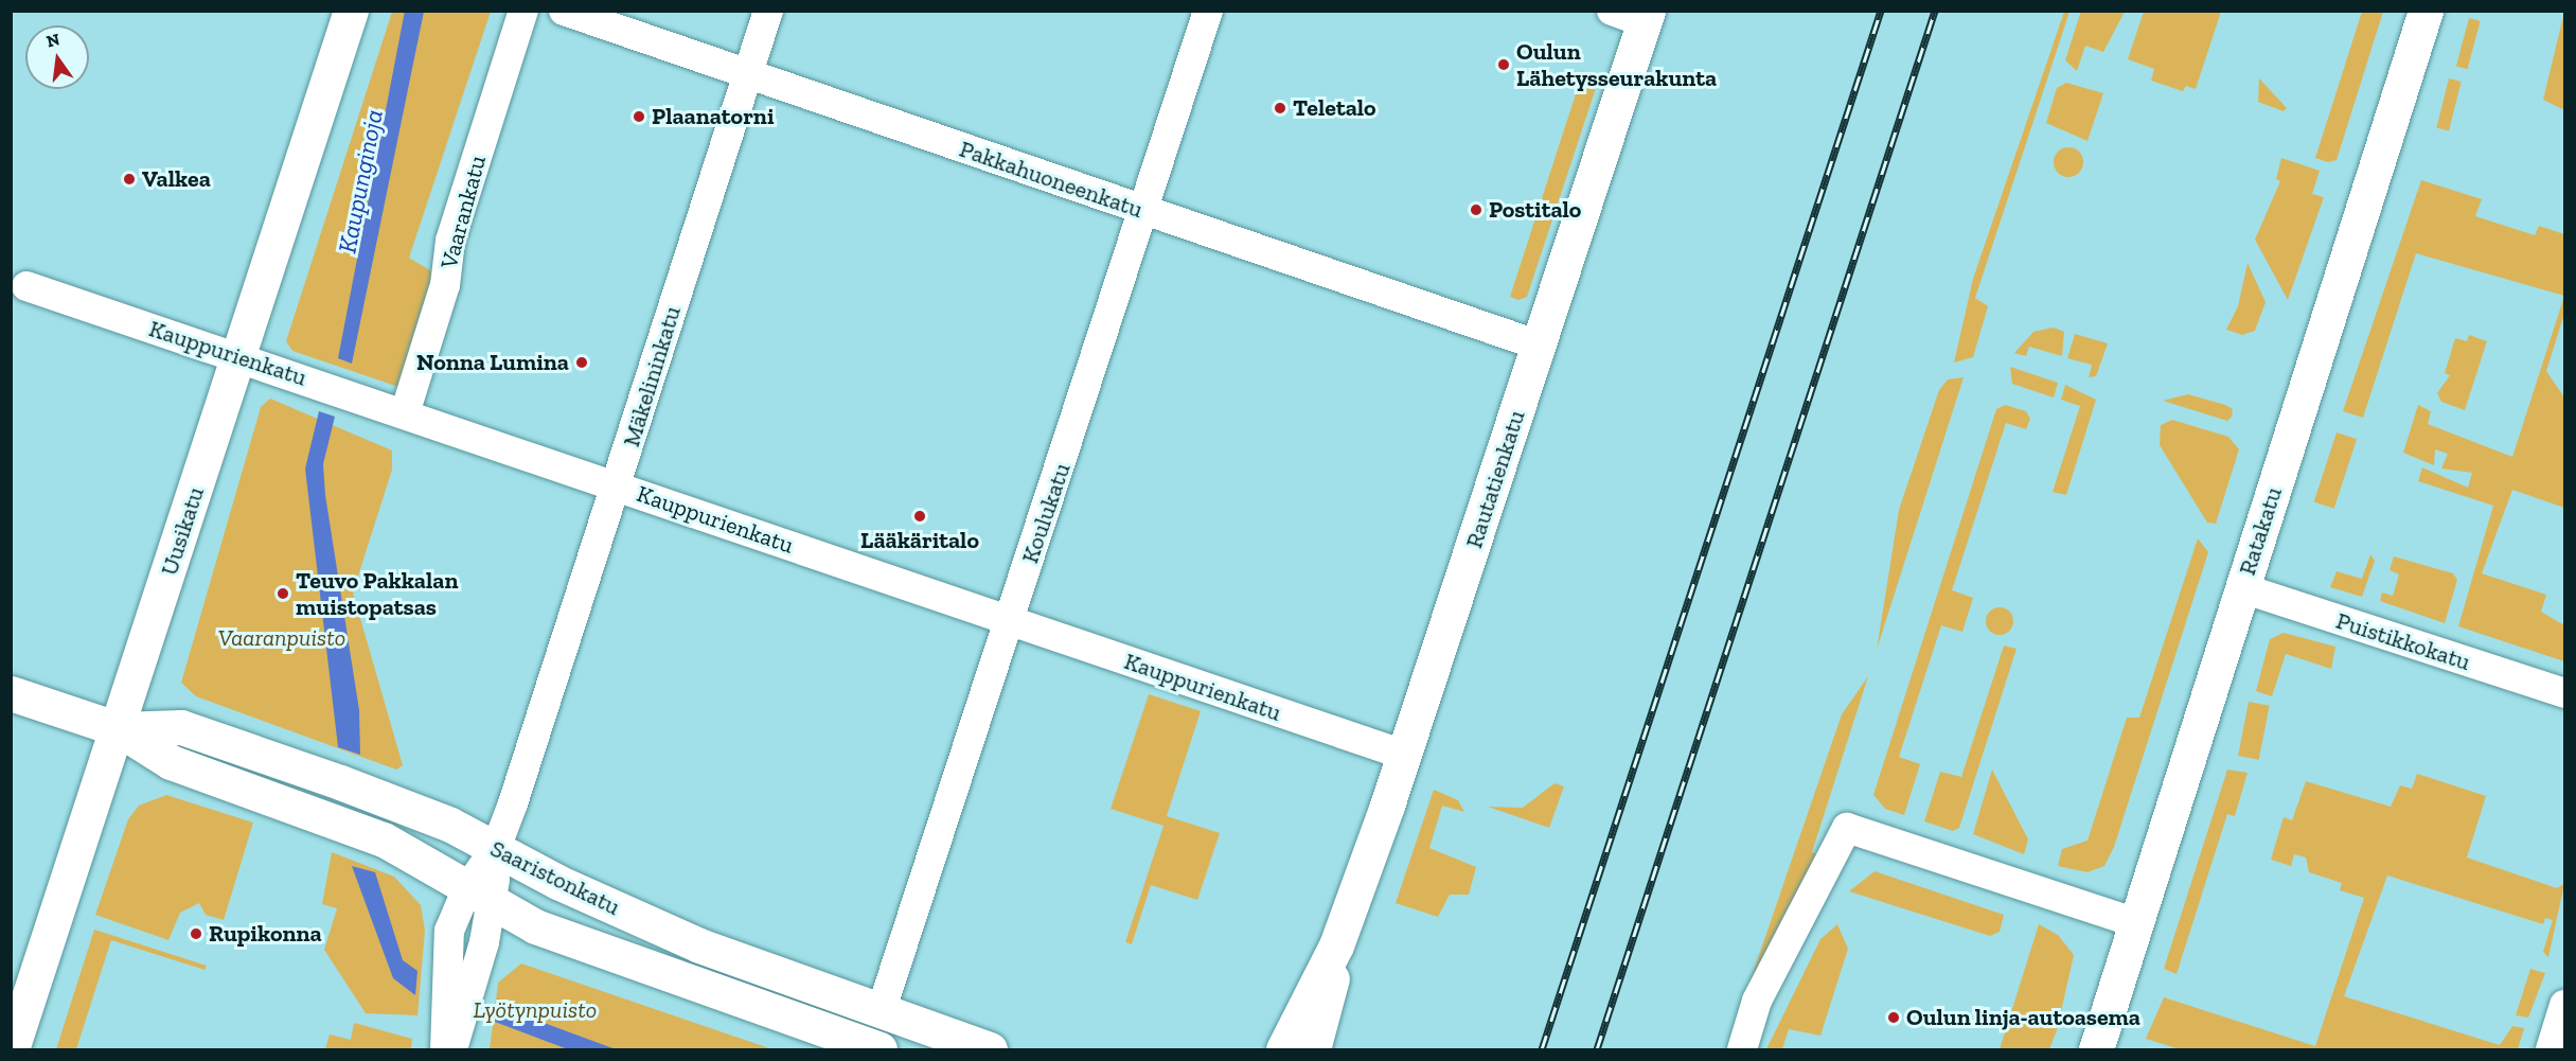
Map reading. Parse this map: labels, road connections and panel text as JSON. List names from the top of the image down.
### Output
{
  "streets": {
    "main road": [
      "Rautatienkatu",
      "Uusikatu",
      "Ratakatu",
      "Saaristonkatu"
    ],
    "street": [
      "Pakkahuoneenkatu",
      "Vaarankatu",
      "Kauppurienkatu",
      "Mäkelininkatu",
      "Koulukatu",
      "Puistikkokatu"
    ]
  },
  "crossings": [
    ["Pakkahuoneenkatu", "Mäkelininkatu"],
    ["Pakkahuoneenkatu", "Rautatienkatu"],
    ["Pakkahuoneenkatu", "Koulukatu"],
    ["Vaarankatu", "Kauppurienkatu"],
    ["Kauppurienkatu", "Mäkelininkatu"],
    ["Kauppurienkatu", "Rautatienkatu"],
    ["Kauppurienkatu", "Koulukatu"],
    ["Kauppurienkatu", "Uusikatu"],
    ["Mäkelininkatu", "Saaristonkatu"],
    ["Koulukatu", "Saaristonkatu"],
    ["Uusikatu", "Saaristonkatu"],
    ["Ratakatu", "Puistikkokatu"]
  ],
  "water": ["Kaupunginoja"],
  "parks": ["Vaaranpuisto", "Lyötynpuisto"],
  "places": [
    "Oulun Lähetysseurakunta",
    "Teletalo",
    "Plaanatorni",
    "Valkea",
    "Postitalo",
    "Nonna Lumina",
    "Lääkäritalo",
    "Teuvo Pakkalan muistopatsas",
    "Rupikonna",
    "Oulun linja-autoasema"
  ],
  "north": "top"
}
